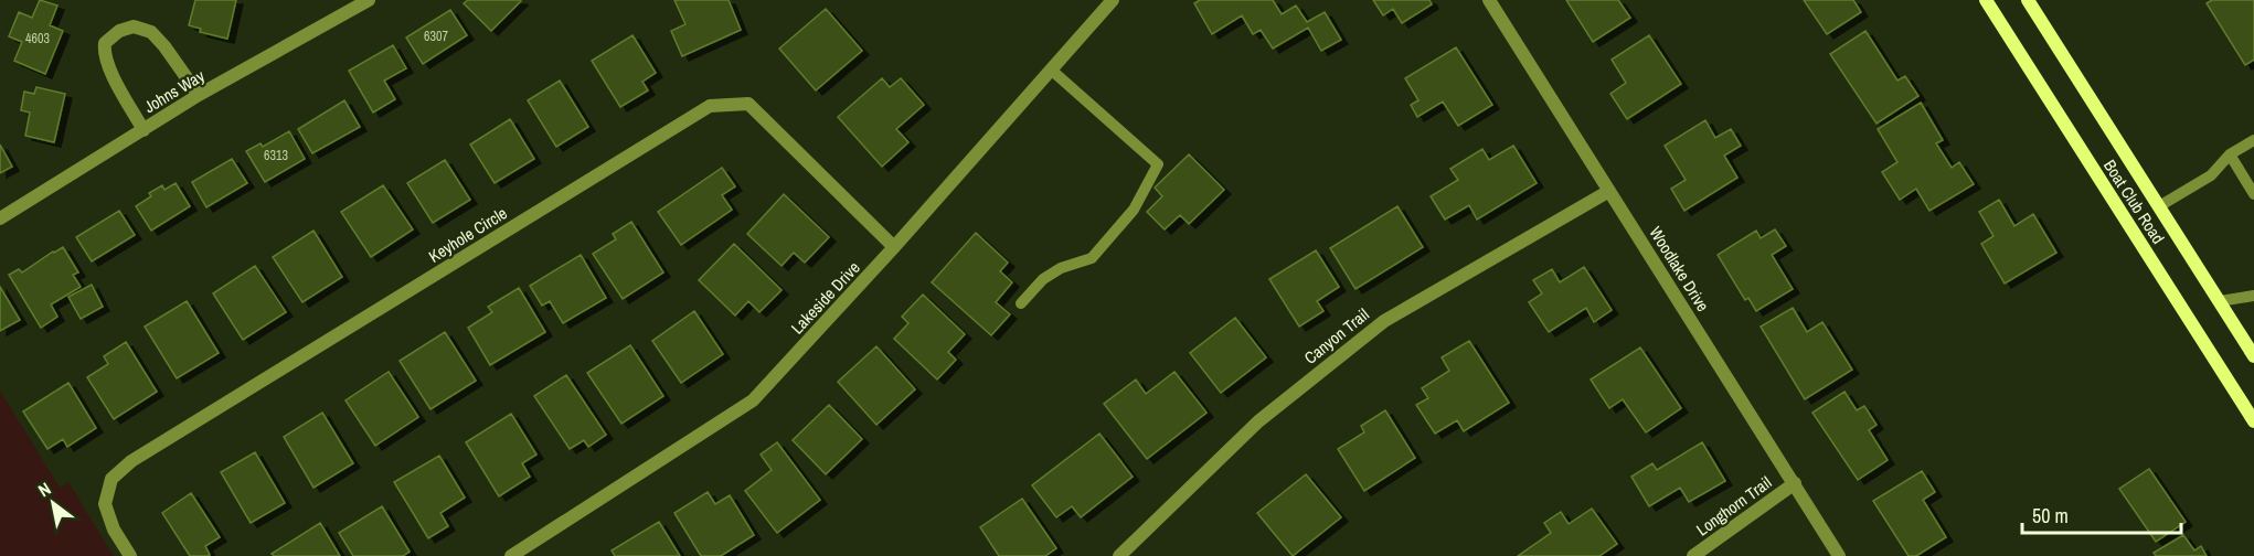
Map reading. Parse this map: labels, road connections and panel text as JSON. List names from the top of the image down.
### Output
{
  "streets": {
    "main road": ["Boat Club Road"],
    "street": [
      "Johns Way",
      "Keyhole Circle",
      "Woodlake Drive",
      "Lakeside Drive",
      "Canyon Trail",
      "Longhorn Trail"
    ]
  },
  "crossings": [
    ["Keyhole Circle", "Lakeside Drive"],
    ["Woodlake Drive", "Canyon Trail"],
    ["Woodlake Drive", "Longhorn Trail"]
  ],
  "house_numbers": ["6307", "4603", "6313"],
  "scale_bar": "50 m",
  "north": "top left"
}
